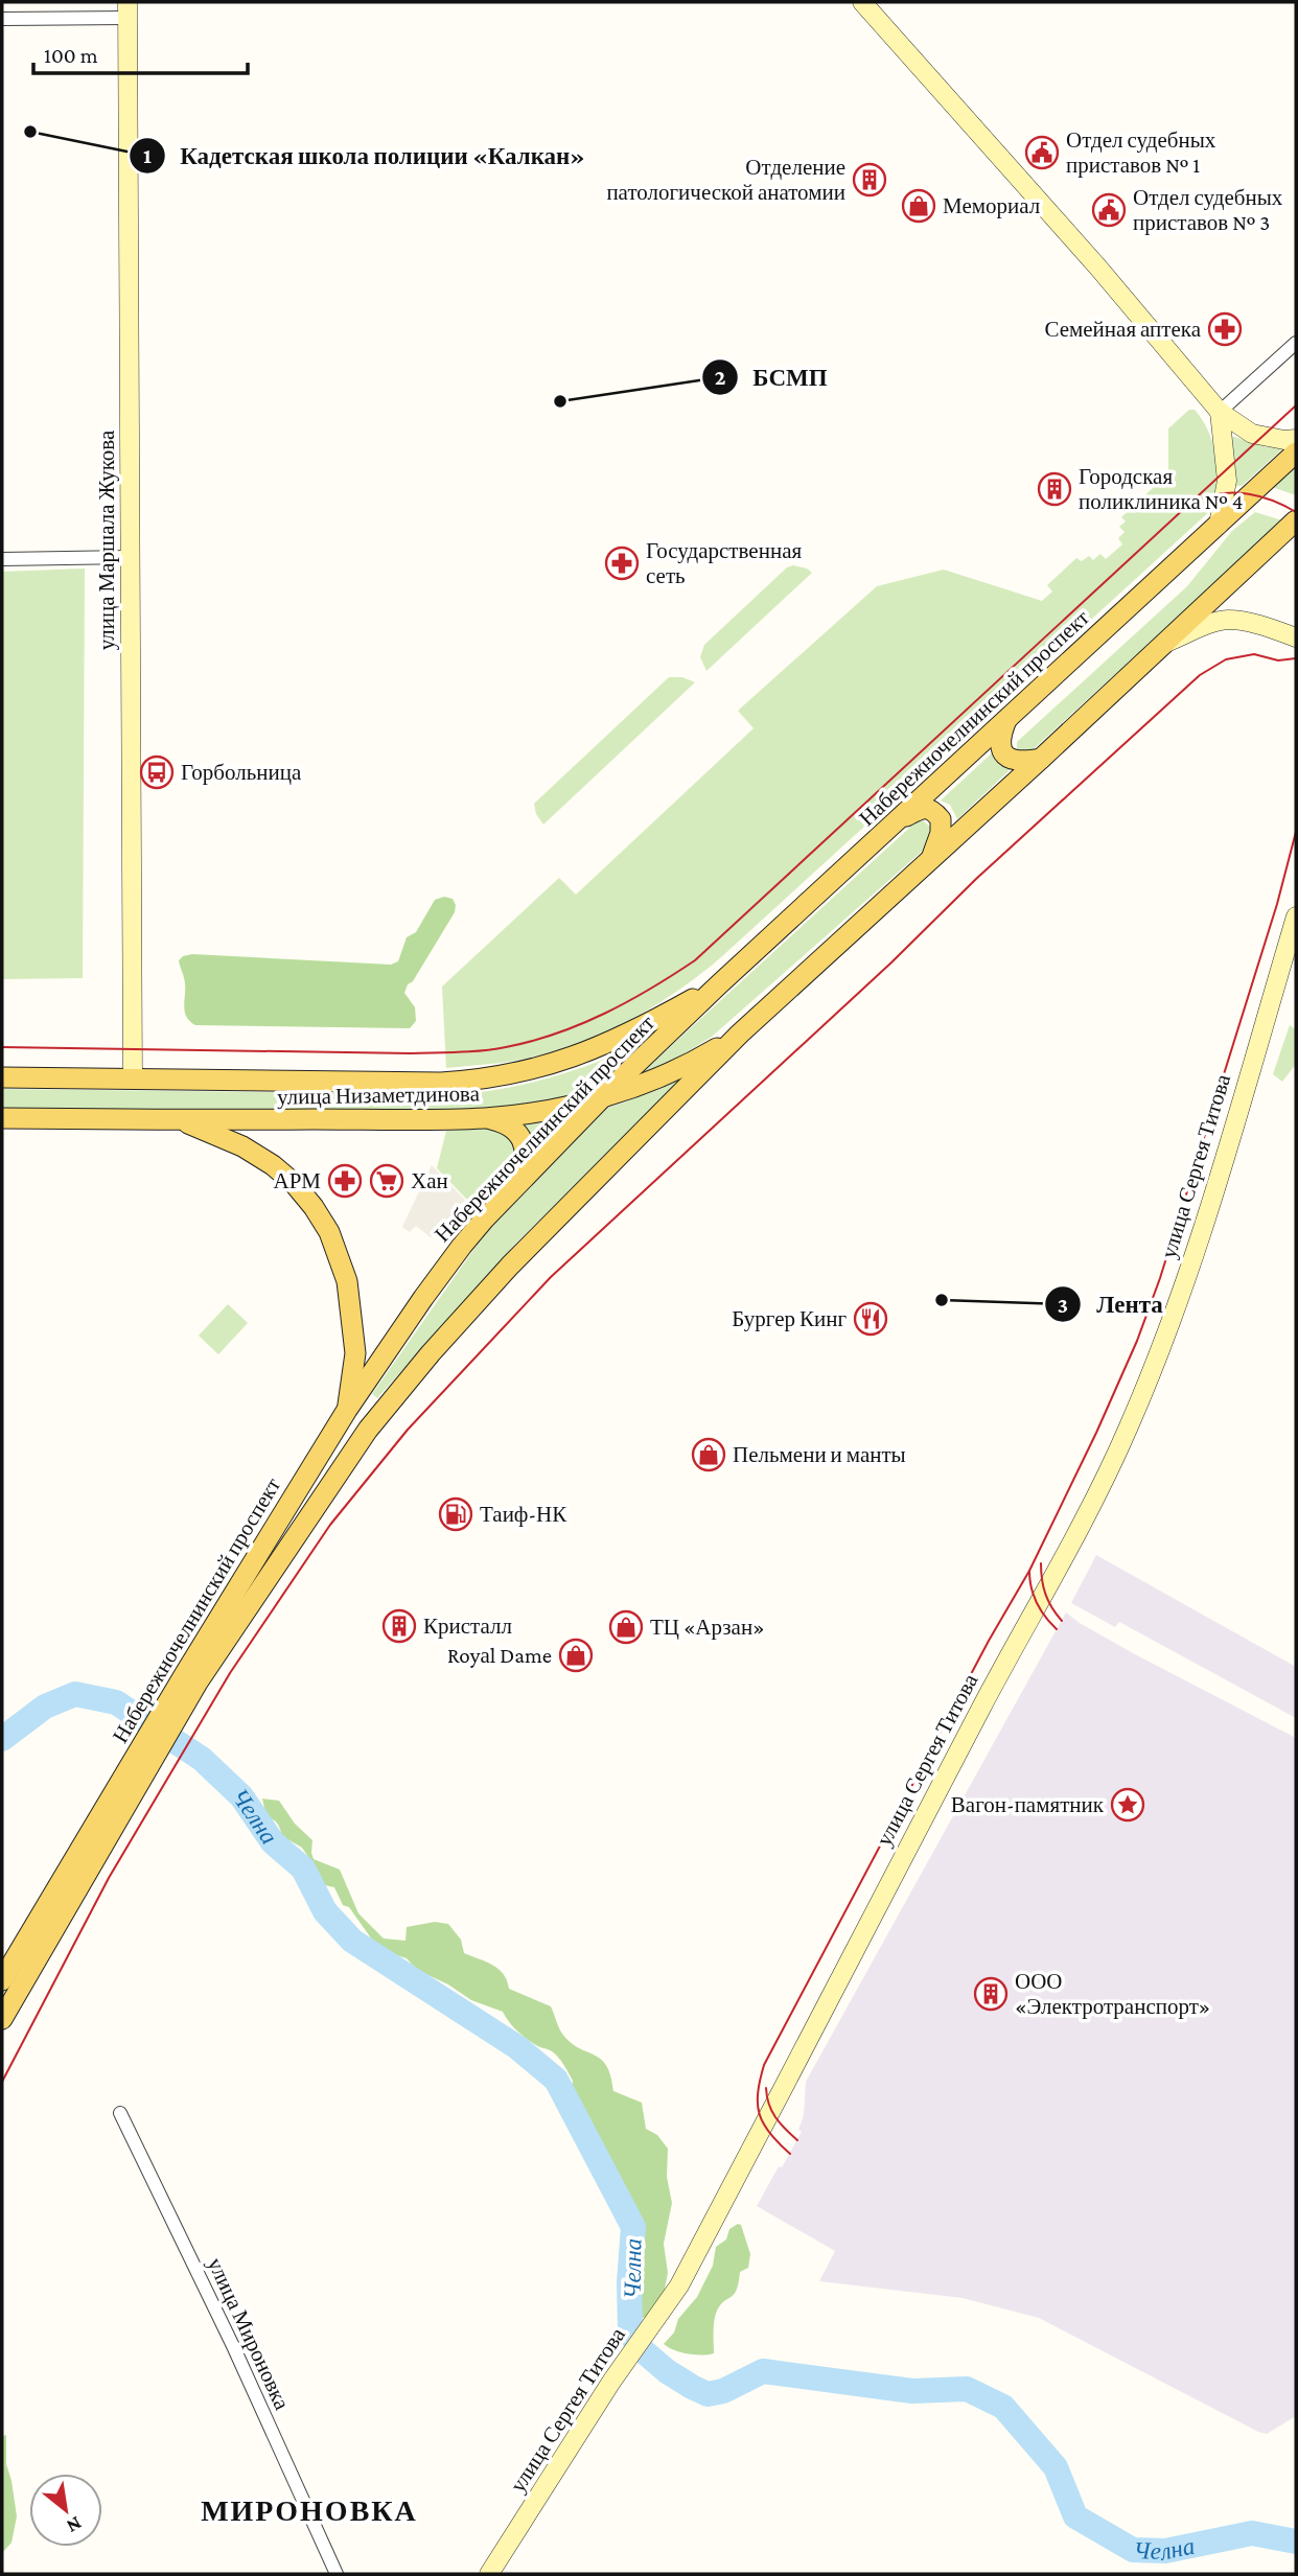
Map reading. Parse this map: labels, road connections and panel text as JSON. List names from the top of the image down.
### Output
{
  "streets": {
    "main road": [
      "улица Маршала Жукова",
      "Набережночелнинский проспект",
      "улица Низаметдинова",
      "улица Сергея Титова"
    ],
    "street": ["улица Мироновка"]
  },
  "crossings": [
    ["улица Маршала Жукова", "улица Низаметдинова"],
    ["Набережночелнинский проспект", "улица Низаметдинова"]
  ],
  "districts": ["МИРОНОВКА"],
  "water": ["Челна"],
  "places": {
    "other": ["Кадетская школа полиции «Калкан»", "БСМП", "Лента"],
    "public building": ["Отдел судебных приставов № 1", "Отдел судебных приставов № 3"],
    "building": [
      "Отделение патологической анатомии",
      "Городская поликлиника № 4",
      "Кристалл",
      "ООО «Электротранспорт»"
    ],
    "shop": [
      "Мемориал",
      "Пельмени и манты",
      "ТЦ «Арзан»",
      "Royаl Dame"
    ],
    "pharmacy": ["Семейная аптека", "Государственная сеть", "АРМ"],
    "bus stop": ["Горбольница"],
    "supermarket": ["Хан"],
    "restaurant": ["Бургер Кинг"],
    "fuel station": ["Таиф-НК"],
    "place": ["Вагон-памятник"]
  },
  "scale_bar": "100 m",
  "north": "bottom right"
}
